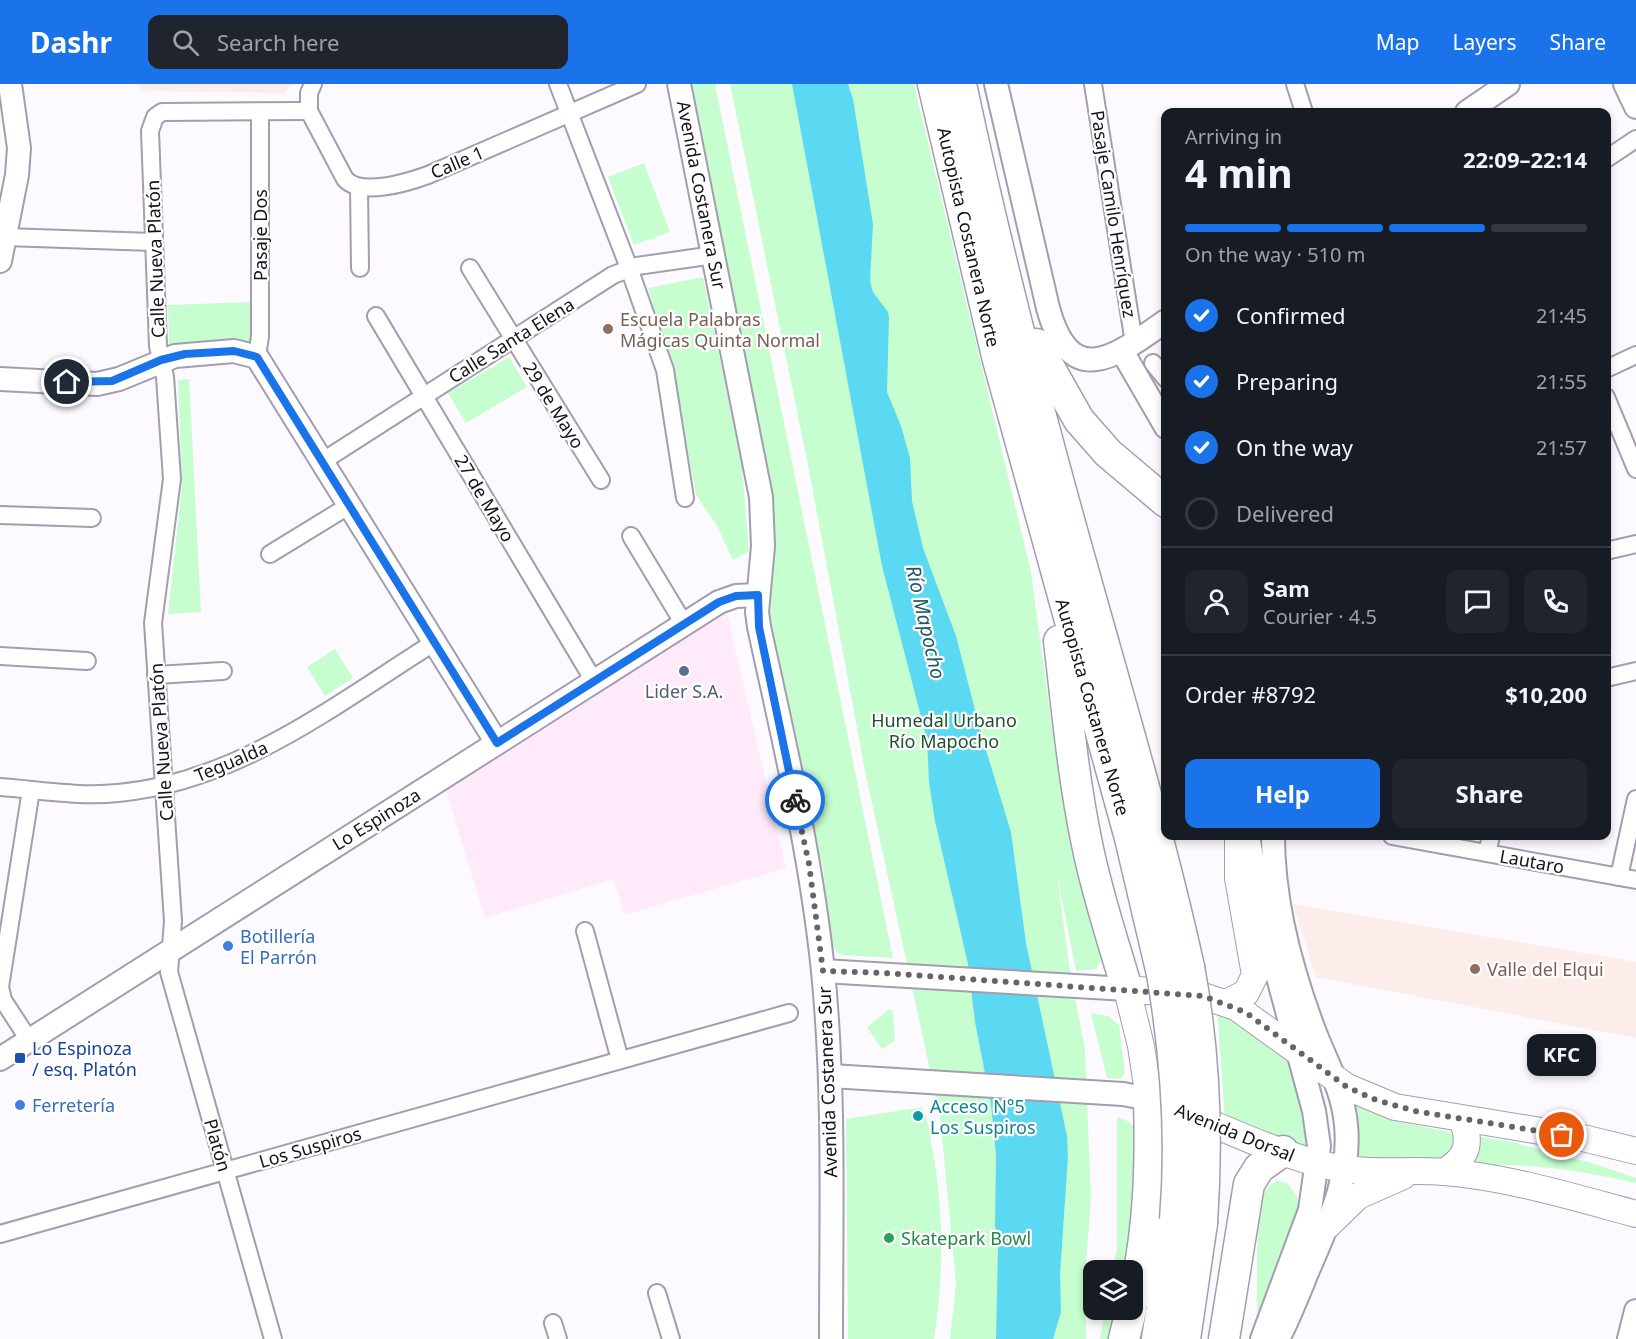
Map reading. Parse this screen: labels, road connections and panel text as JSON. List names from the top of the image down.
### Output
{
  "streets": {
    "highway": ["Autopista Costanera Norte"],
    "main road": ["Avenida Costanera Sur", "Lo Espinoza", "Avenida Dorsal"],
    "street": [
      "Calle 1",
      "Pasaje Camilo Henríquez",
      "Pasaje Dos",
      "Calle Nueva Platón",
      "Calle Santa Elena",
      "29 de Mayo",
      "27 de Mayo",
      "Tegualda",
      "Lautaro",
      "Platón",
      "Los Suspiros"
    ]
  },
  "crossings": [
    ["Avenida Costanera Sur", "Calle Santa Elena"],
    ["Avenida Costanera Sur", "Lo Espinoza"],
    ["Avenida Costanera Sur", "Avenida Dorsal"],
    ["Pasaje Dos", "Calle Nueva Platón"],
    ["Calle Nueva Platón", "Tegualda"],
    ["Calle Nueva Platón", "Lo Espinoza"],
    ["Calle Nueva Platón", "Platón"],
    ["Calle Santa Elena", "29 de Mayo"],
    ["Calle Santa Elena", "27 de Mayo"],
    ["27 de Mayo", "Lo Espinoza"],
    ["Lo Espinoza", "Platón"],
    ["Platón", "Los Suspiros"]
  ],
  "water": ["Río Mapocho"],
  "parks": ["Humedal Urbano Río Mapocho"],
  "places": {
    "other": [
      "Escuela Palabras Mágicas Quinta Normal",
      "Lider S.A.",
      "Botillería El Parrón",
      "Valle del Elqui",
      "Ferretería",
      "Acceso N°5 Los Suspiros",
      "KFC",
      "Skatepark Bowl"
    ],
    "transit": ["Lo Espinoza / esq. Platón"]
  },
  "page": {
    "header": "Dashr",
    "search": "Search here",
    "nav": ["Map", "Layers", "Share"],
    "heading": ["4 min", "Arriving in", "22:09–22:14"],
    "panel": [
      "Sam",
      "Courier · 4.5",
      "Order #8792",
      "$10,200"
    ],
    "bar": "On the way · 510 m",
    "list": [
      ["Confirmed", "21:45"],
      ["Preparing", "21:55"],
      ["On the way", "21:57"],
      "Delivered"
    ],
    "buttons": ["Help", "Share"],
    "bubble": "KFC"
  }
}
